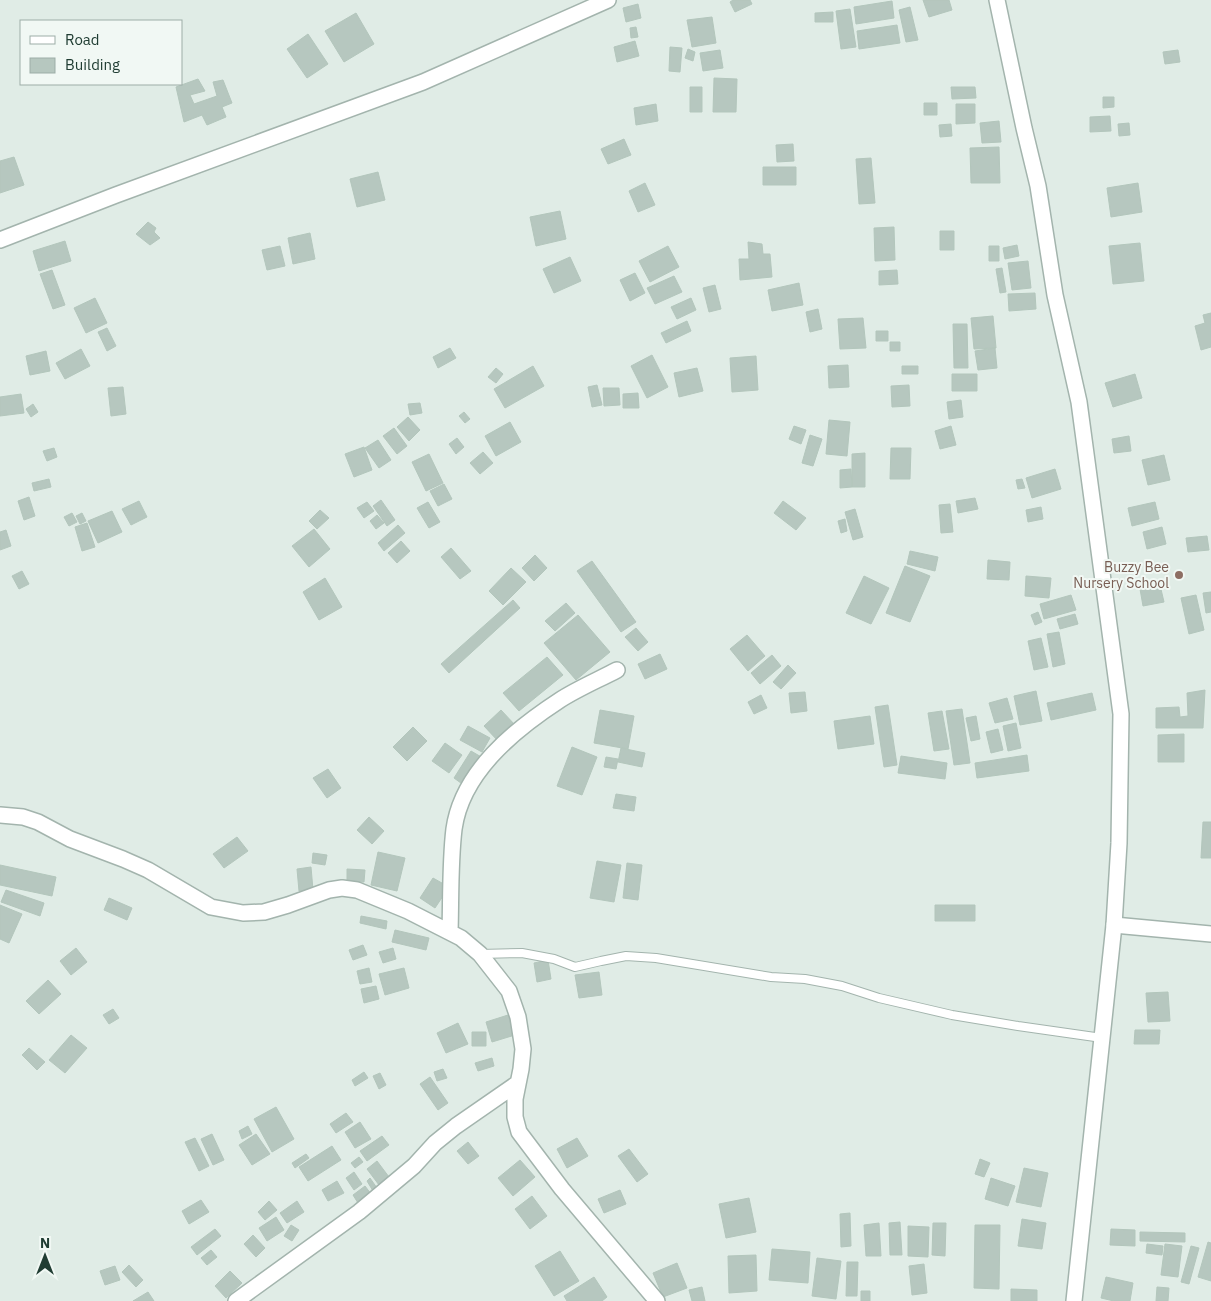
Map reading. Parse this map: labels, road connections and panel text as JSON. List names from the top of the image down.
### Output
{
  "places": ["Buzzy Bee Nursery School"],
  "legend": ["Road", "Building"],
  "north": "top"
}
